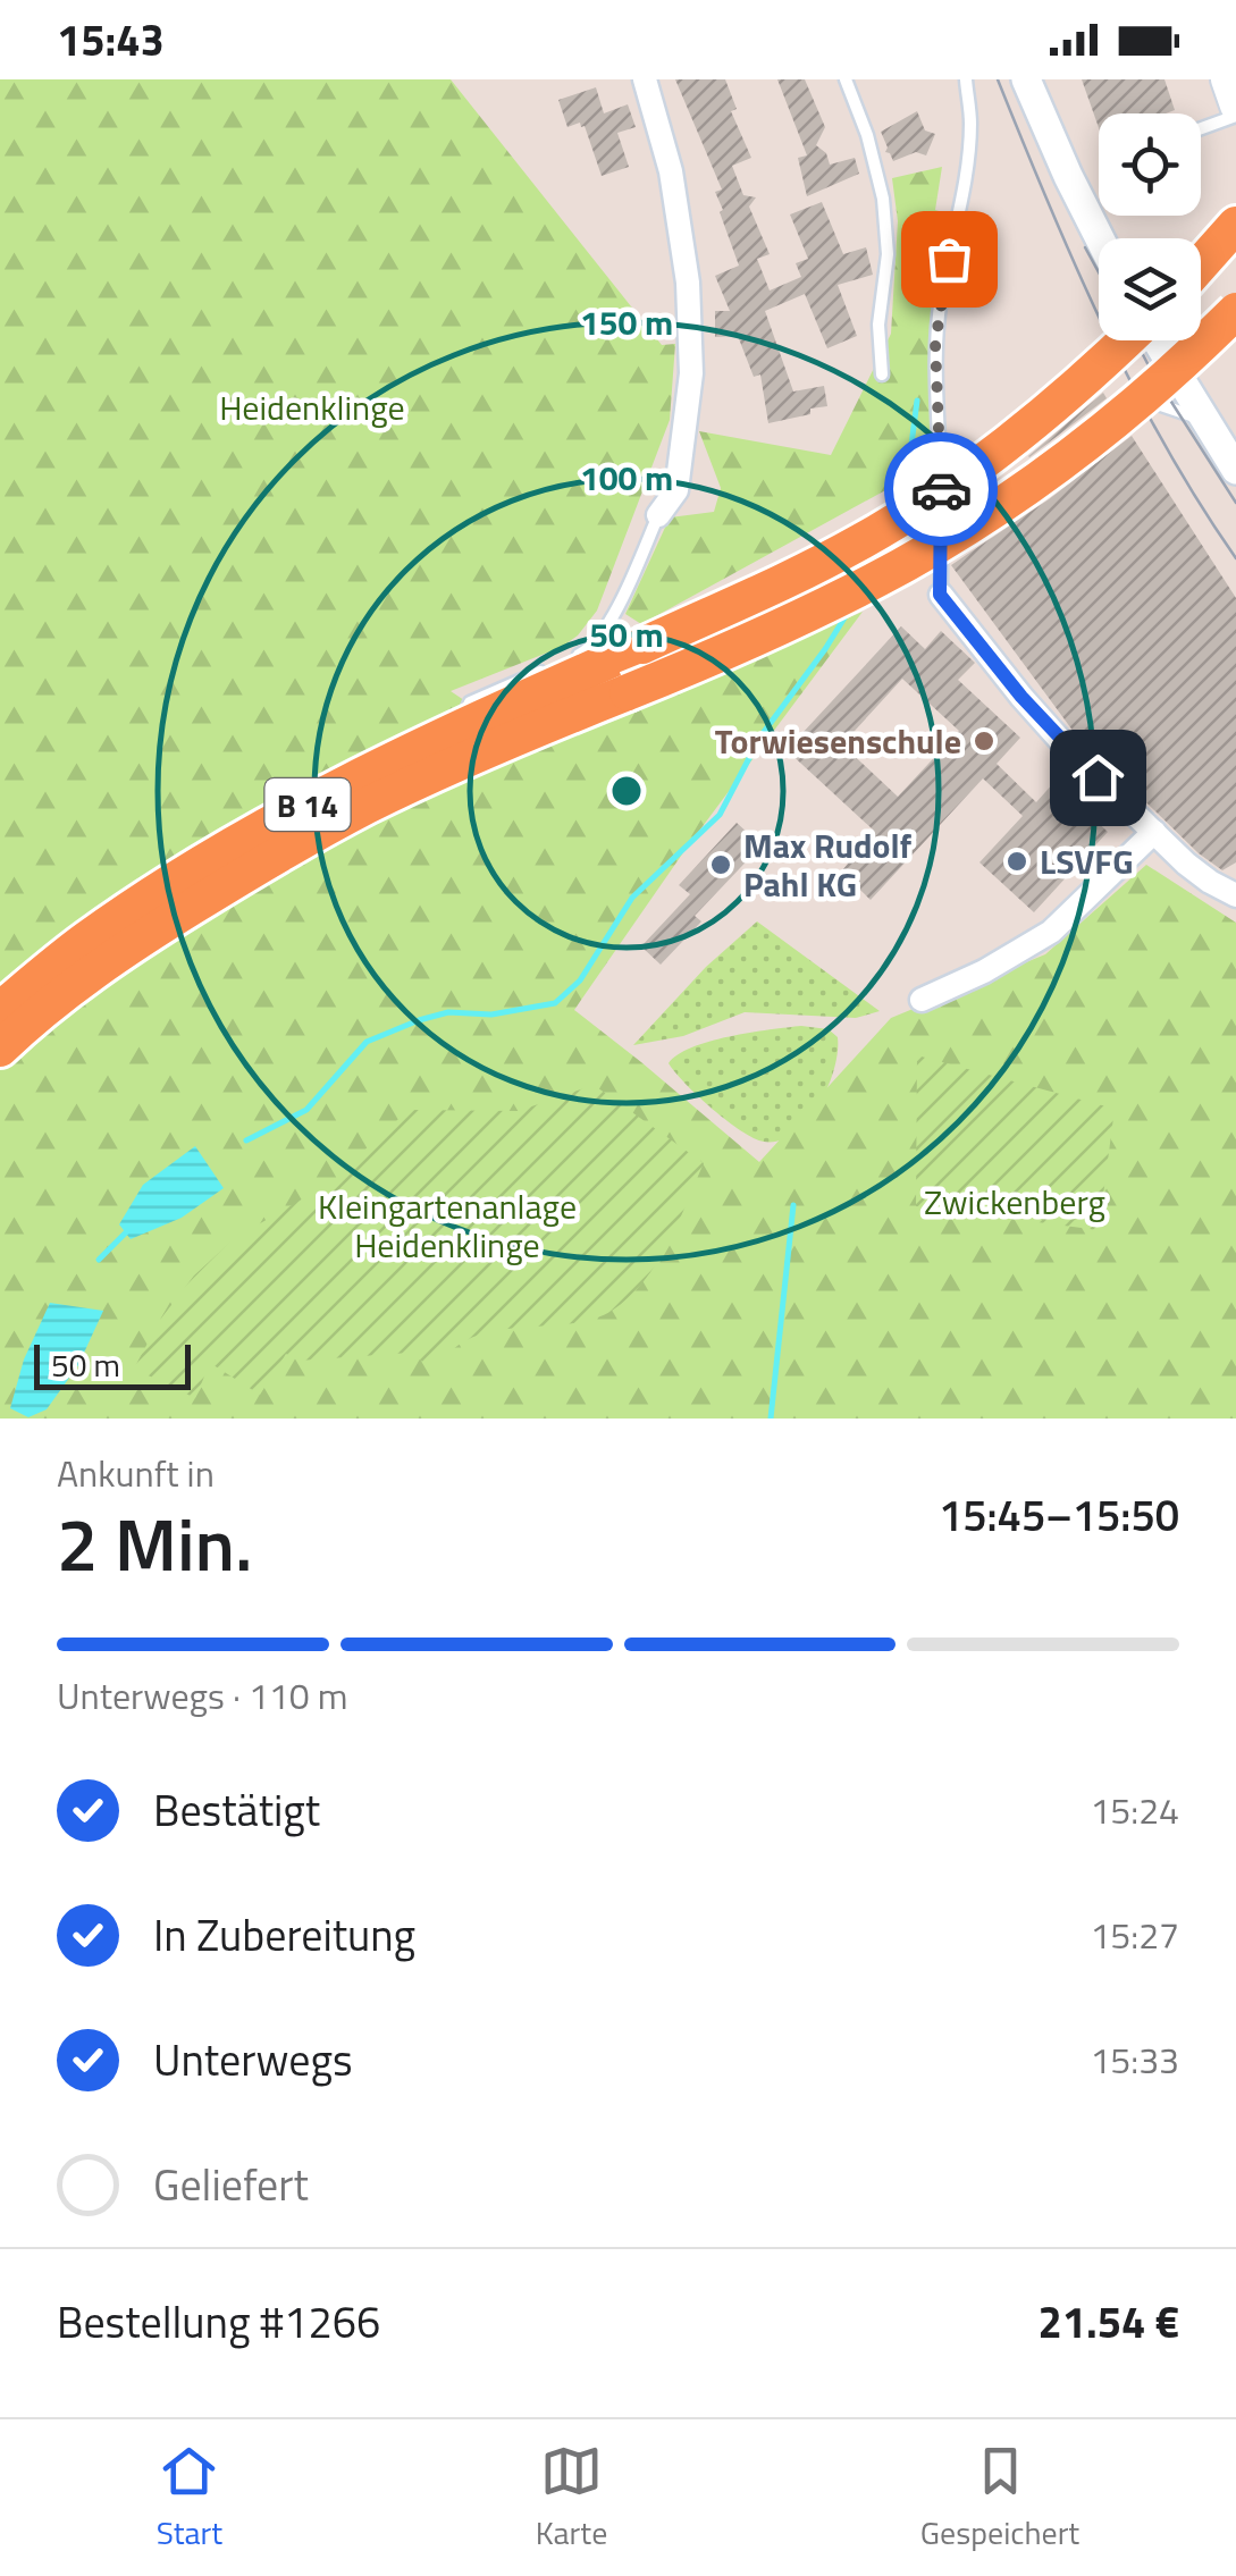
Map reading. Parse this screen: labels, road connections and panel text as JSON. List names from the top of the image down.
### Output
{
  "streets": {
    "highway": ["B 14"]
  },
  "parks": ["Heidenklinge", "Zwickenberg", "Kleingartenanlage Heidenklinge"],
  "places": ["Torwiesenschule", "LSVFG", "Max Rudolf Pahl KG"],
  "scale_bar": "50 m",
  "page": {
    "status": "15:43",
    "scale": "50 m",
    "heading": ["2 Min.", "Ankunft in", "15:45–15:50"],
    "panel": ["Bestellung #1266", "21.54 €"],
    "bar": "Unterwegs · 110 m",
    "list": [
      ["Bestätigt", "15:24"],
      ["In Zubereitung", "15:27"],
      ["Unterwegs", "15:33"],
      "Geliefert"
    ],
    "tabs": ["Start", "Karte", "Gespeichert"]
  },
  "rings": ["150 m", "100 m", "50 m"]
}
